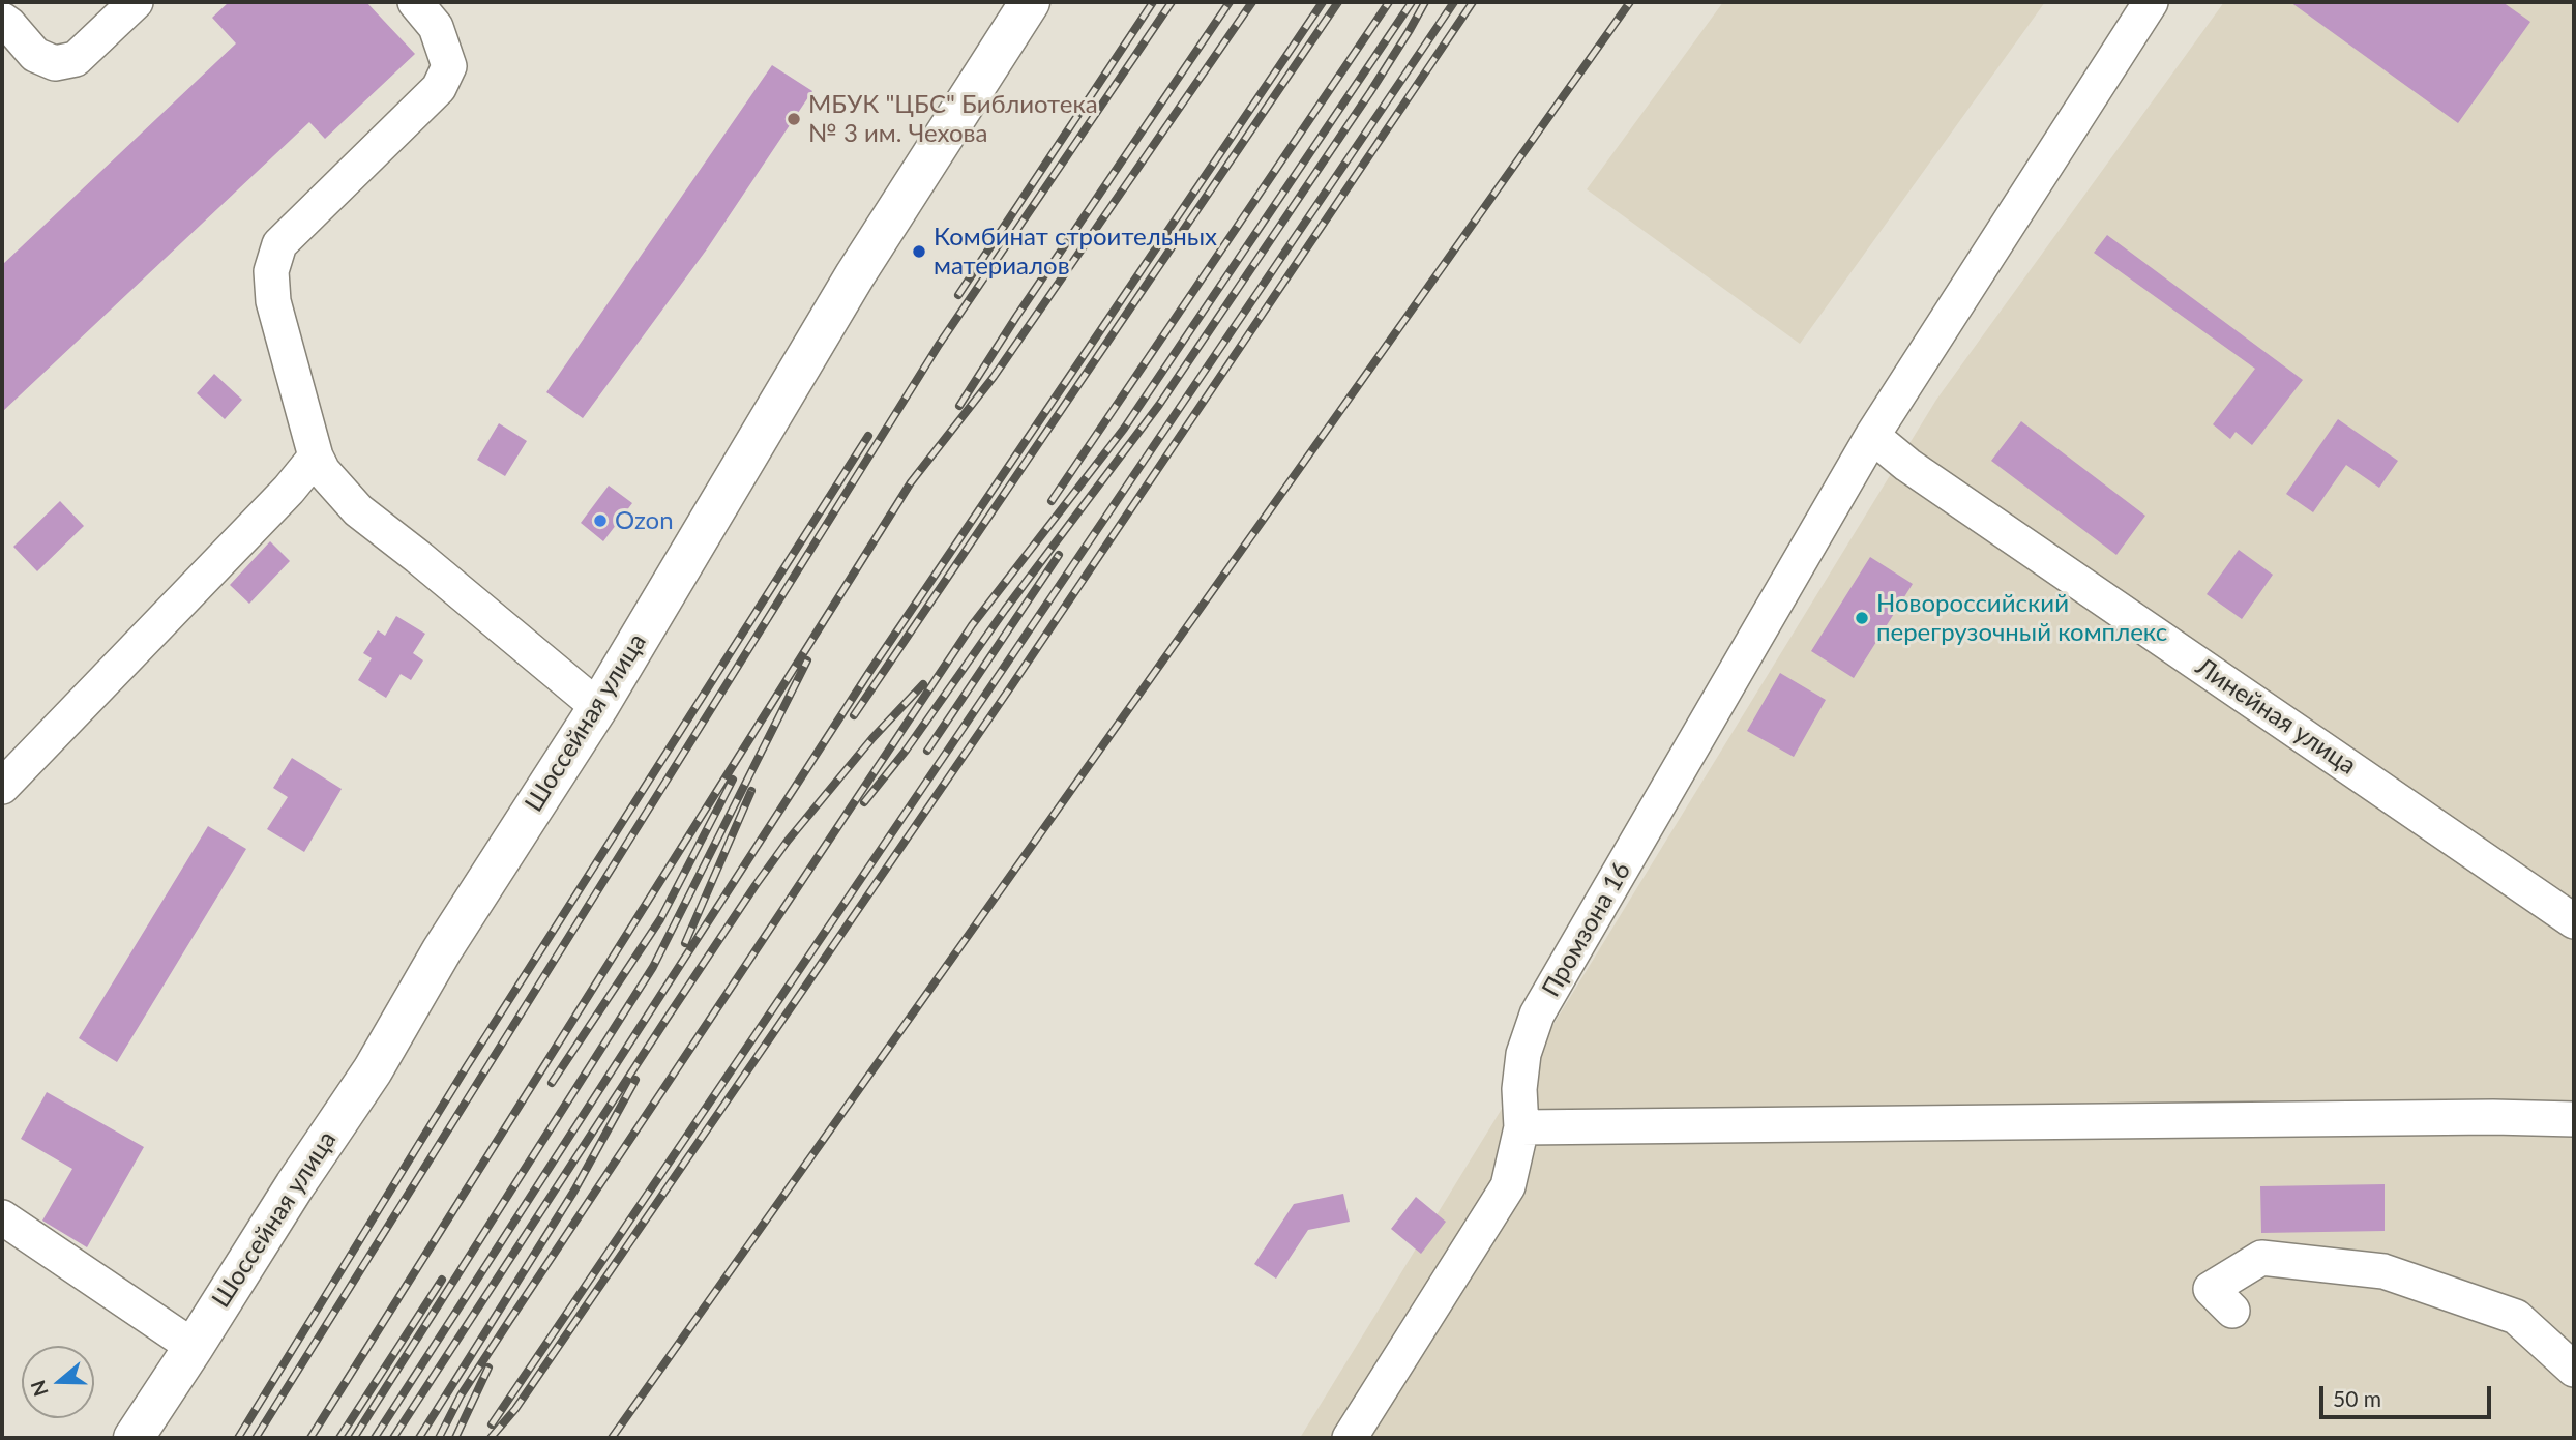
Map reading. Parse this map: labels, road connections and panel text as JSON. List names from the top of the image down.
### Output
{
  "streets": {
    "main road": ["Шоссейная улица"],
    "street": ["Линейная улица", "Промзона 16"]
  },
  "crossings": [
    ["Линейная улица", "Промзона 16"]
  ],
  "places": [
    "МБУК \"ЦБС\" Библиотека № 3 им. Чехова",
    "Комбинат строительных материалов",
    "Ozon",
    "Новороссийский перегрузочный комплекс"
  ],
  "scale_bar": "50 m",
  "north": "left"
}
